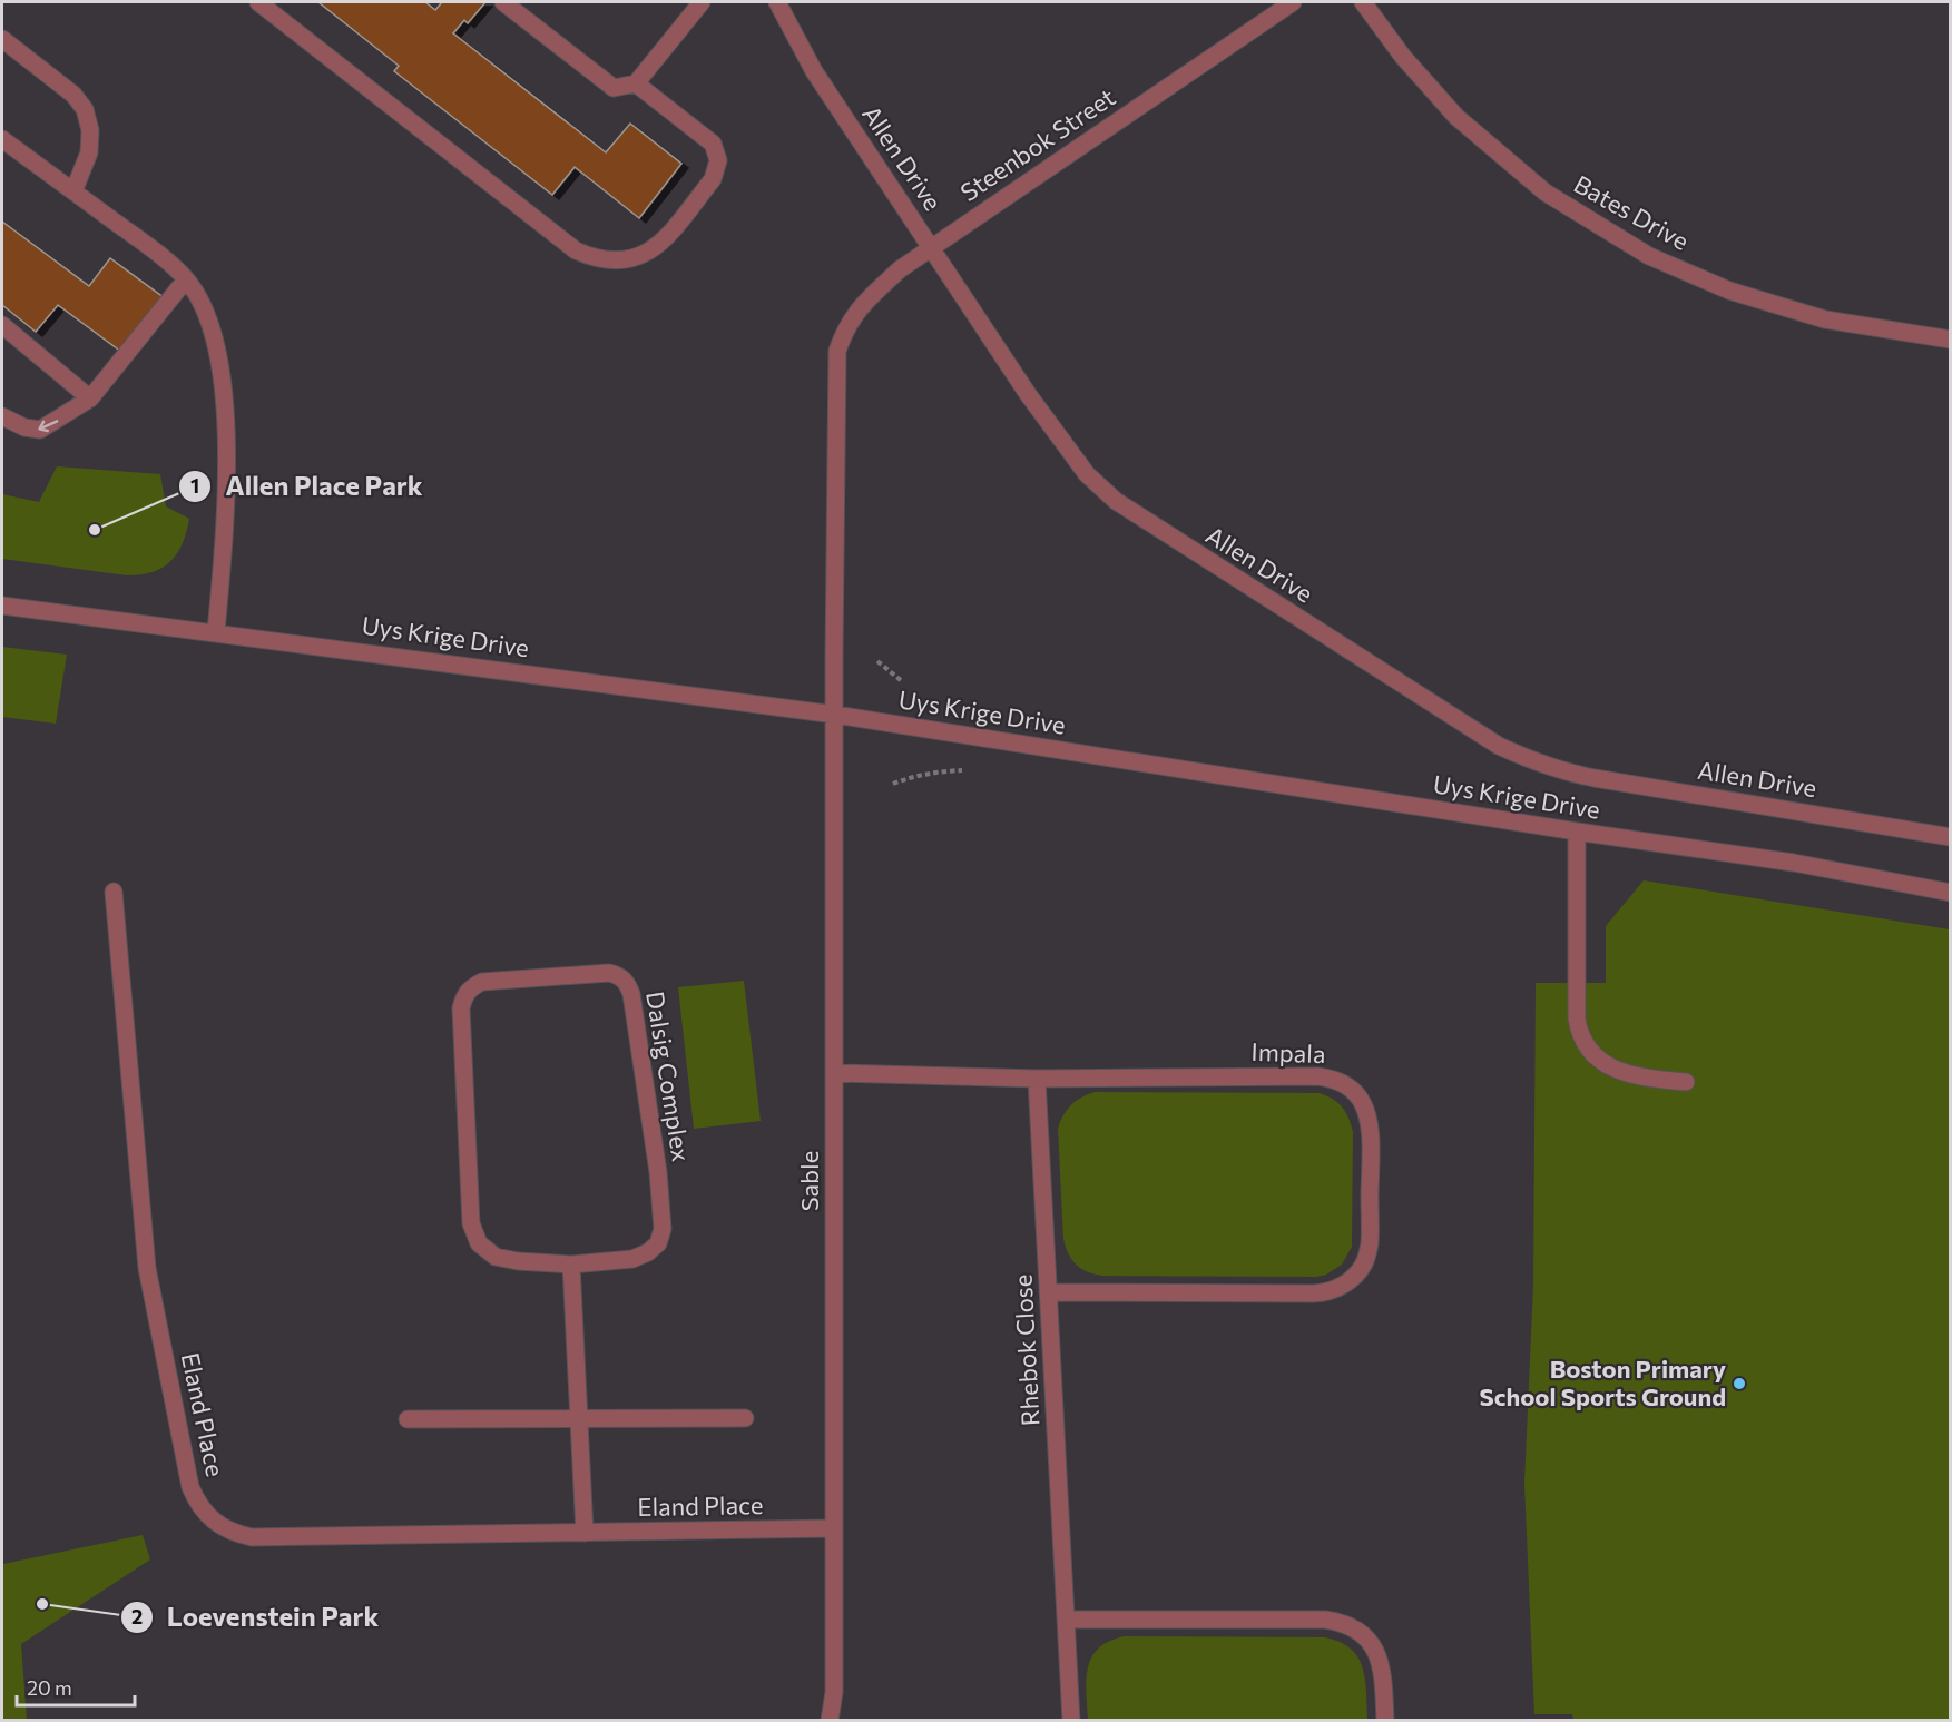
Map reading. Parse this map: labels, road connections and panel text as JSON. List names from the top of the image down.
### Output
{
  "streets": {
    "street": [
      "Steenbok Street",
      "Allen Drive",
      "Bates Drive",
      "Uys Krige Drive",
      "Impala",
      "Dalsig Complex",
      "Sable",
      "Rhebok Close",
      "Eland Place"
    ]
  },
  "crossings": [
    ["Steenbok Street", "Allen Drive"],
    ["Steenbok Street", "Uys Krige Drive"],
    ["Steenbok Street", "Sable"],
    ["Uys Krige Drive", "Sable"],
    ["Impala", "Sable"],
    ["Impala", "Rhebok Close"],
    ["Sable", "Eland Place"]
  ],
  "places": ["Allen Place Park", "Boston Primary School Sports Ground", "Loevenstein Park"],
  "scale_bar": "20 m"
}
